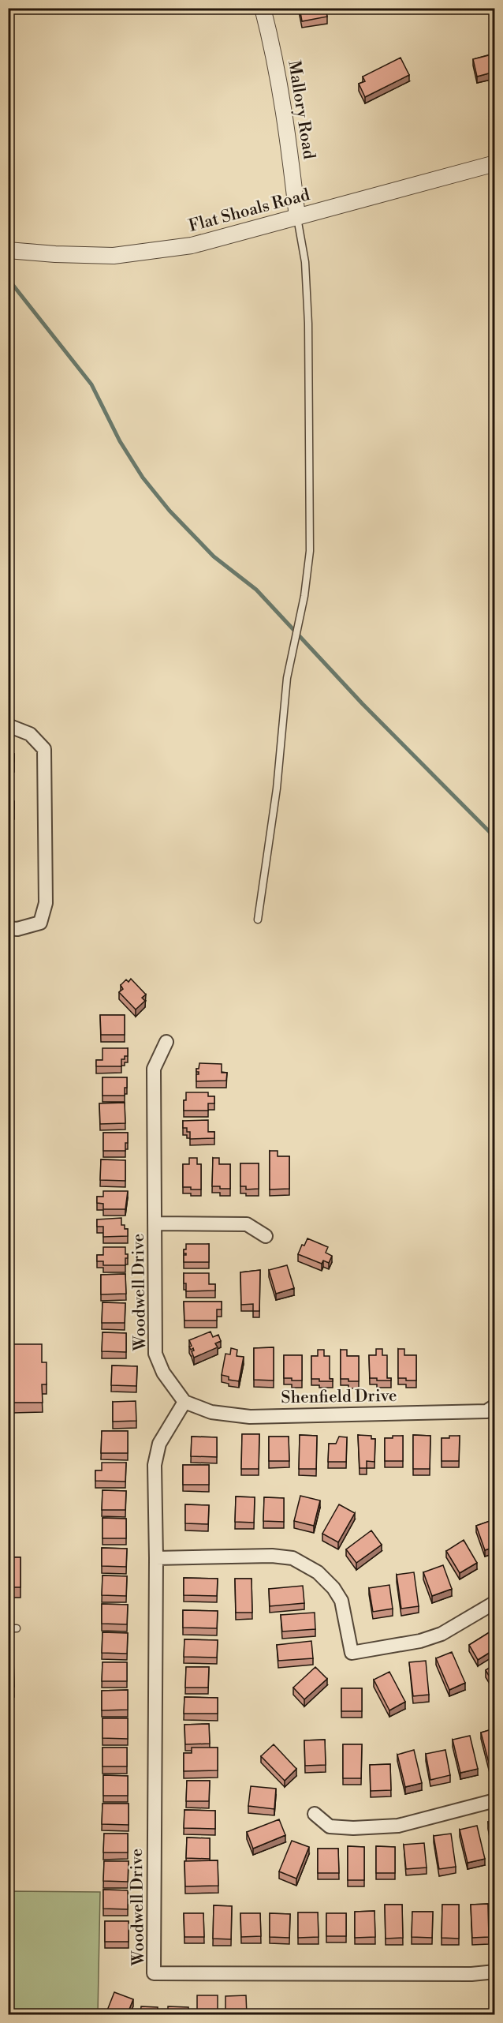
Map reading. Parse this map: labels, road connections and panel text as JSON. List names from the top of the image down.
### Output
{
  "streets": {
    "street": [
      "Mallory Road",
      "Flat Shoals Road",
      "Woodwell Drive",
      "Shenfield Drive"
    ]
  },
  "crossings": [
    ["Mallory Road", "Flat Shoals Road"],
    ["Woodwell Drive", "Shenfield Drive"]
  ]
}
